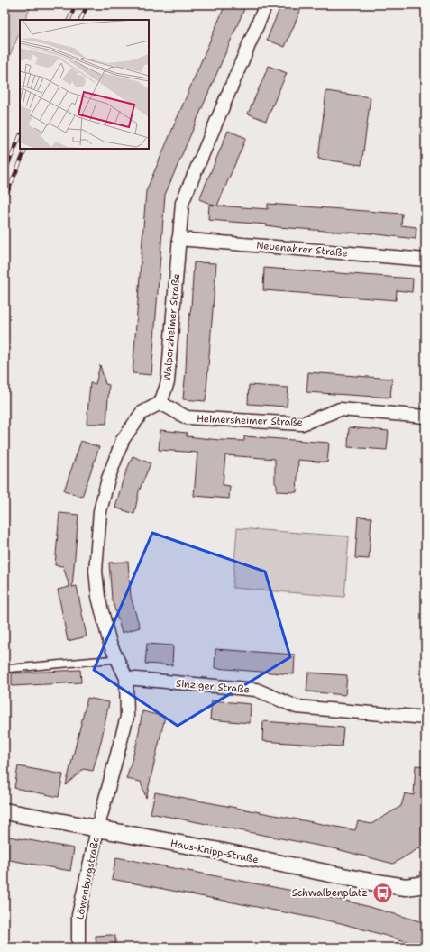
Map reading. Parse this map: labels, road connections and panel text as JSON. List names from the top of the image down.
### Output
{
  "streets": {
    "street": [
      "Neuenahrer Straße",
      "Walporzheimer Straße",
      "Heimersheimer Straße",
      "Sinziger Straße",
      "Haus-Knipp-Straße",
      "Löwenburgstraße"
    ]
  },
  "crossings": [
    ["Neuenahrer Straße", "Walporzheimer Straße"],
    ["Walporzheimer Straße", "Heimersheimer Straße"],
    ["Haus-Knipp-Straße", "Löwenburgstraße"]
  ],
  "places": {
    "bus stop": ["Schwalbenplatz"]
  }
}
